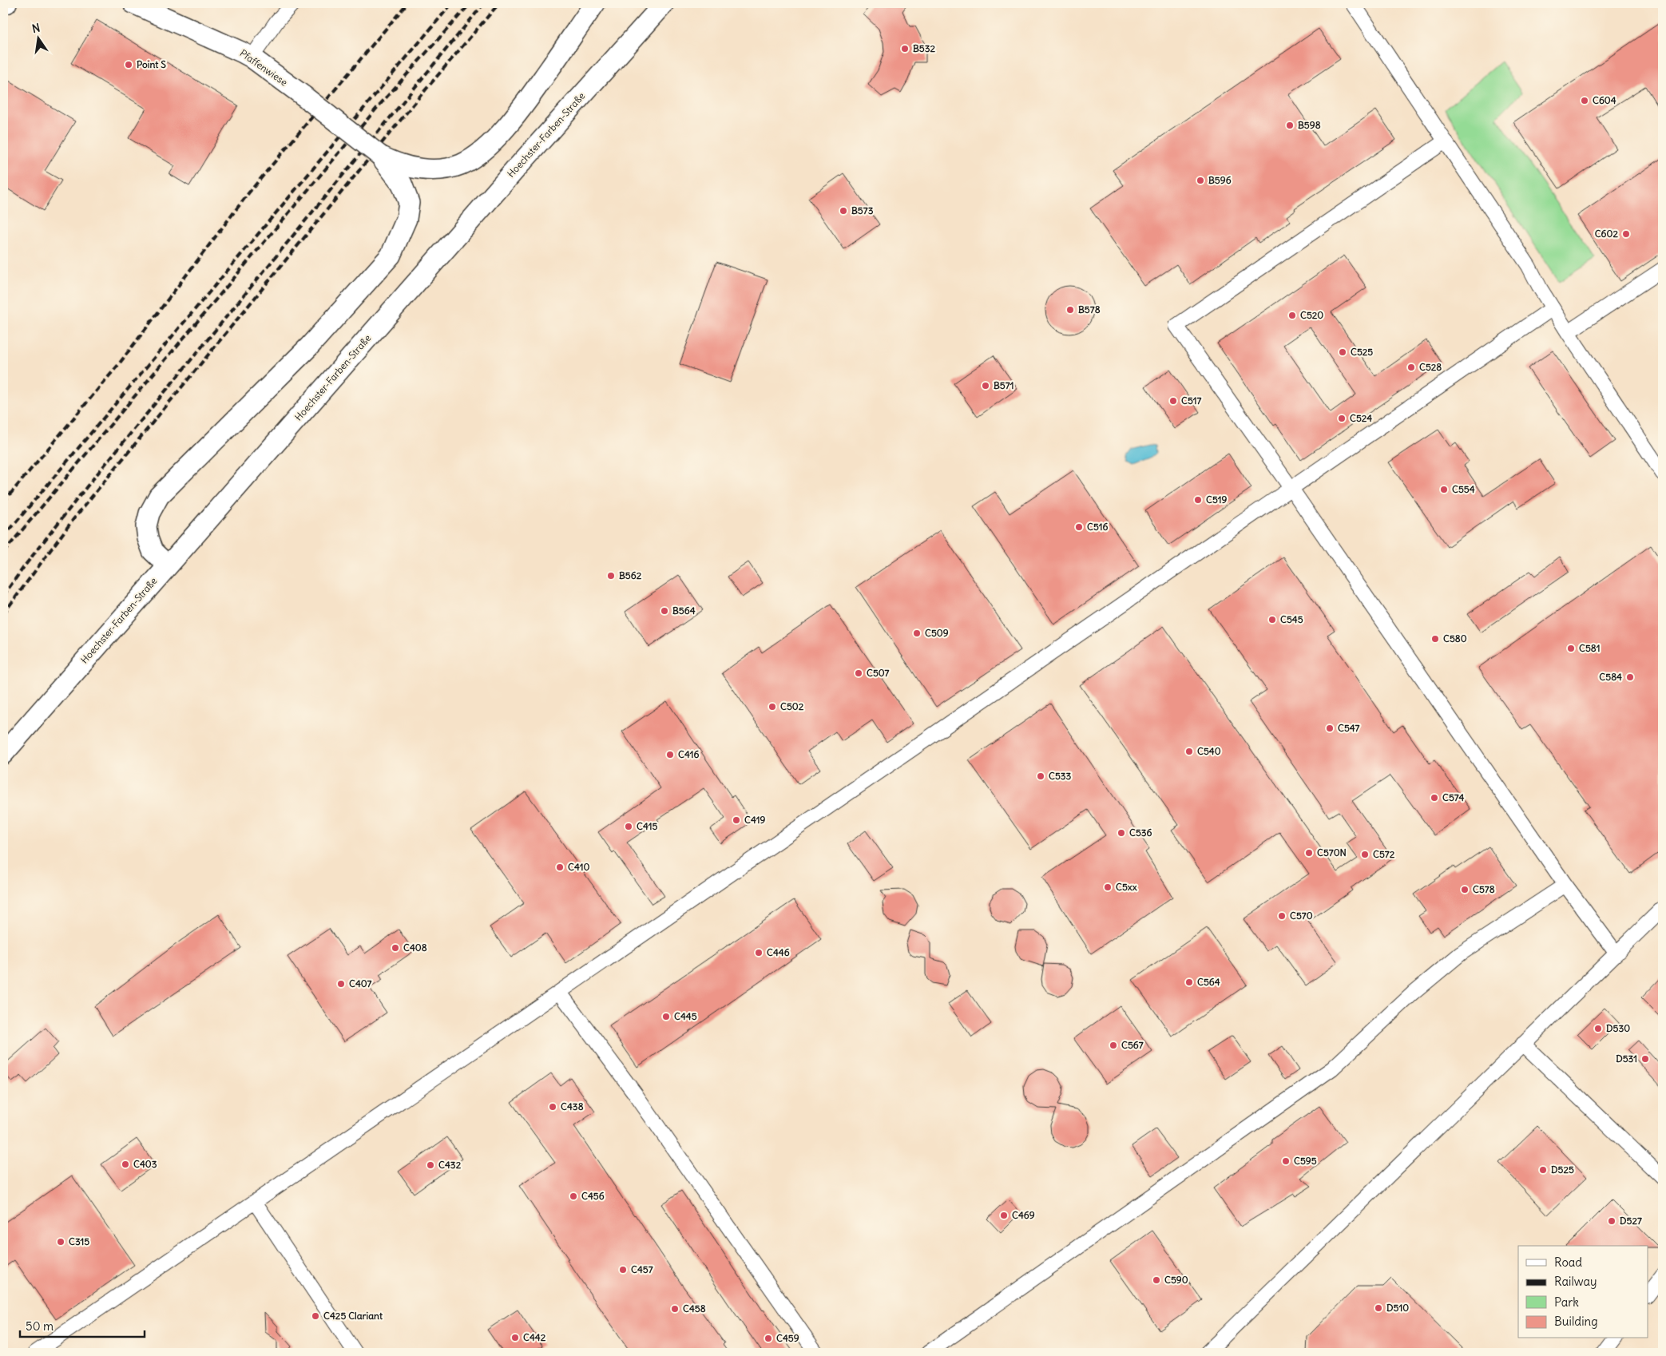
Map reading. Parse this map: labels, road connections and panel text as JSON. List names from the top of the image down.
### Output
{
  "streets": {
    "main road": ["Pfaffenwiese", "Hoechster-Farben-Straße"]
  },
  "places": [
    "B532",
    "Point S",
    "C604",
    "B598",
    "B596",
    "B573",
    "C602",
    "B578",
    "C520",
    "C525",
    "C528",
    "B571",
    "C517",
    "C524",
    "C554",
    "C519",
    "C516",
    "B562",
    "B564",
    "C545",
    "C509",
    "C580",
    "C581",
    "C507",
    "C584",
    "C502",
    "C547",
    "C540",
    "C416",
    "C533",
    "C574",
    "C419",
    "C415",
    "C536",
    "C570N",
    "C572",
    "C410",
    "C5xx",
    "C578",
    "C570",
    "C408",
    "C446",
    "C564",
    "C407",
    "C445",
    "D530",
    "C567",
    "D531",
    "C438",
    "C595",
    "C403",
    "C432",
    "D525",
    "C456",
    "C469",
    "D527",
    "C315",
    "C457",
    "C590",
    "D510",
    "C458",
    "C425 Clariant",
    "C442",
    "C459"
  ],
  "legend": [
    "Road",
    "Railway",
    "Park",
    "Building"
  ],
  "scale_bar": "50 m",
  "north": "top"
}
